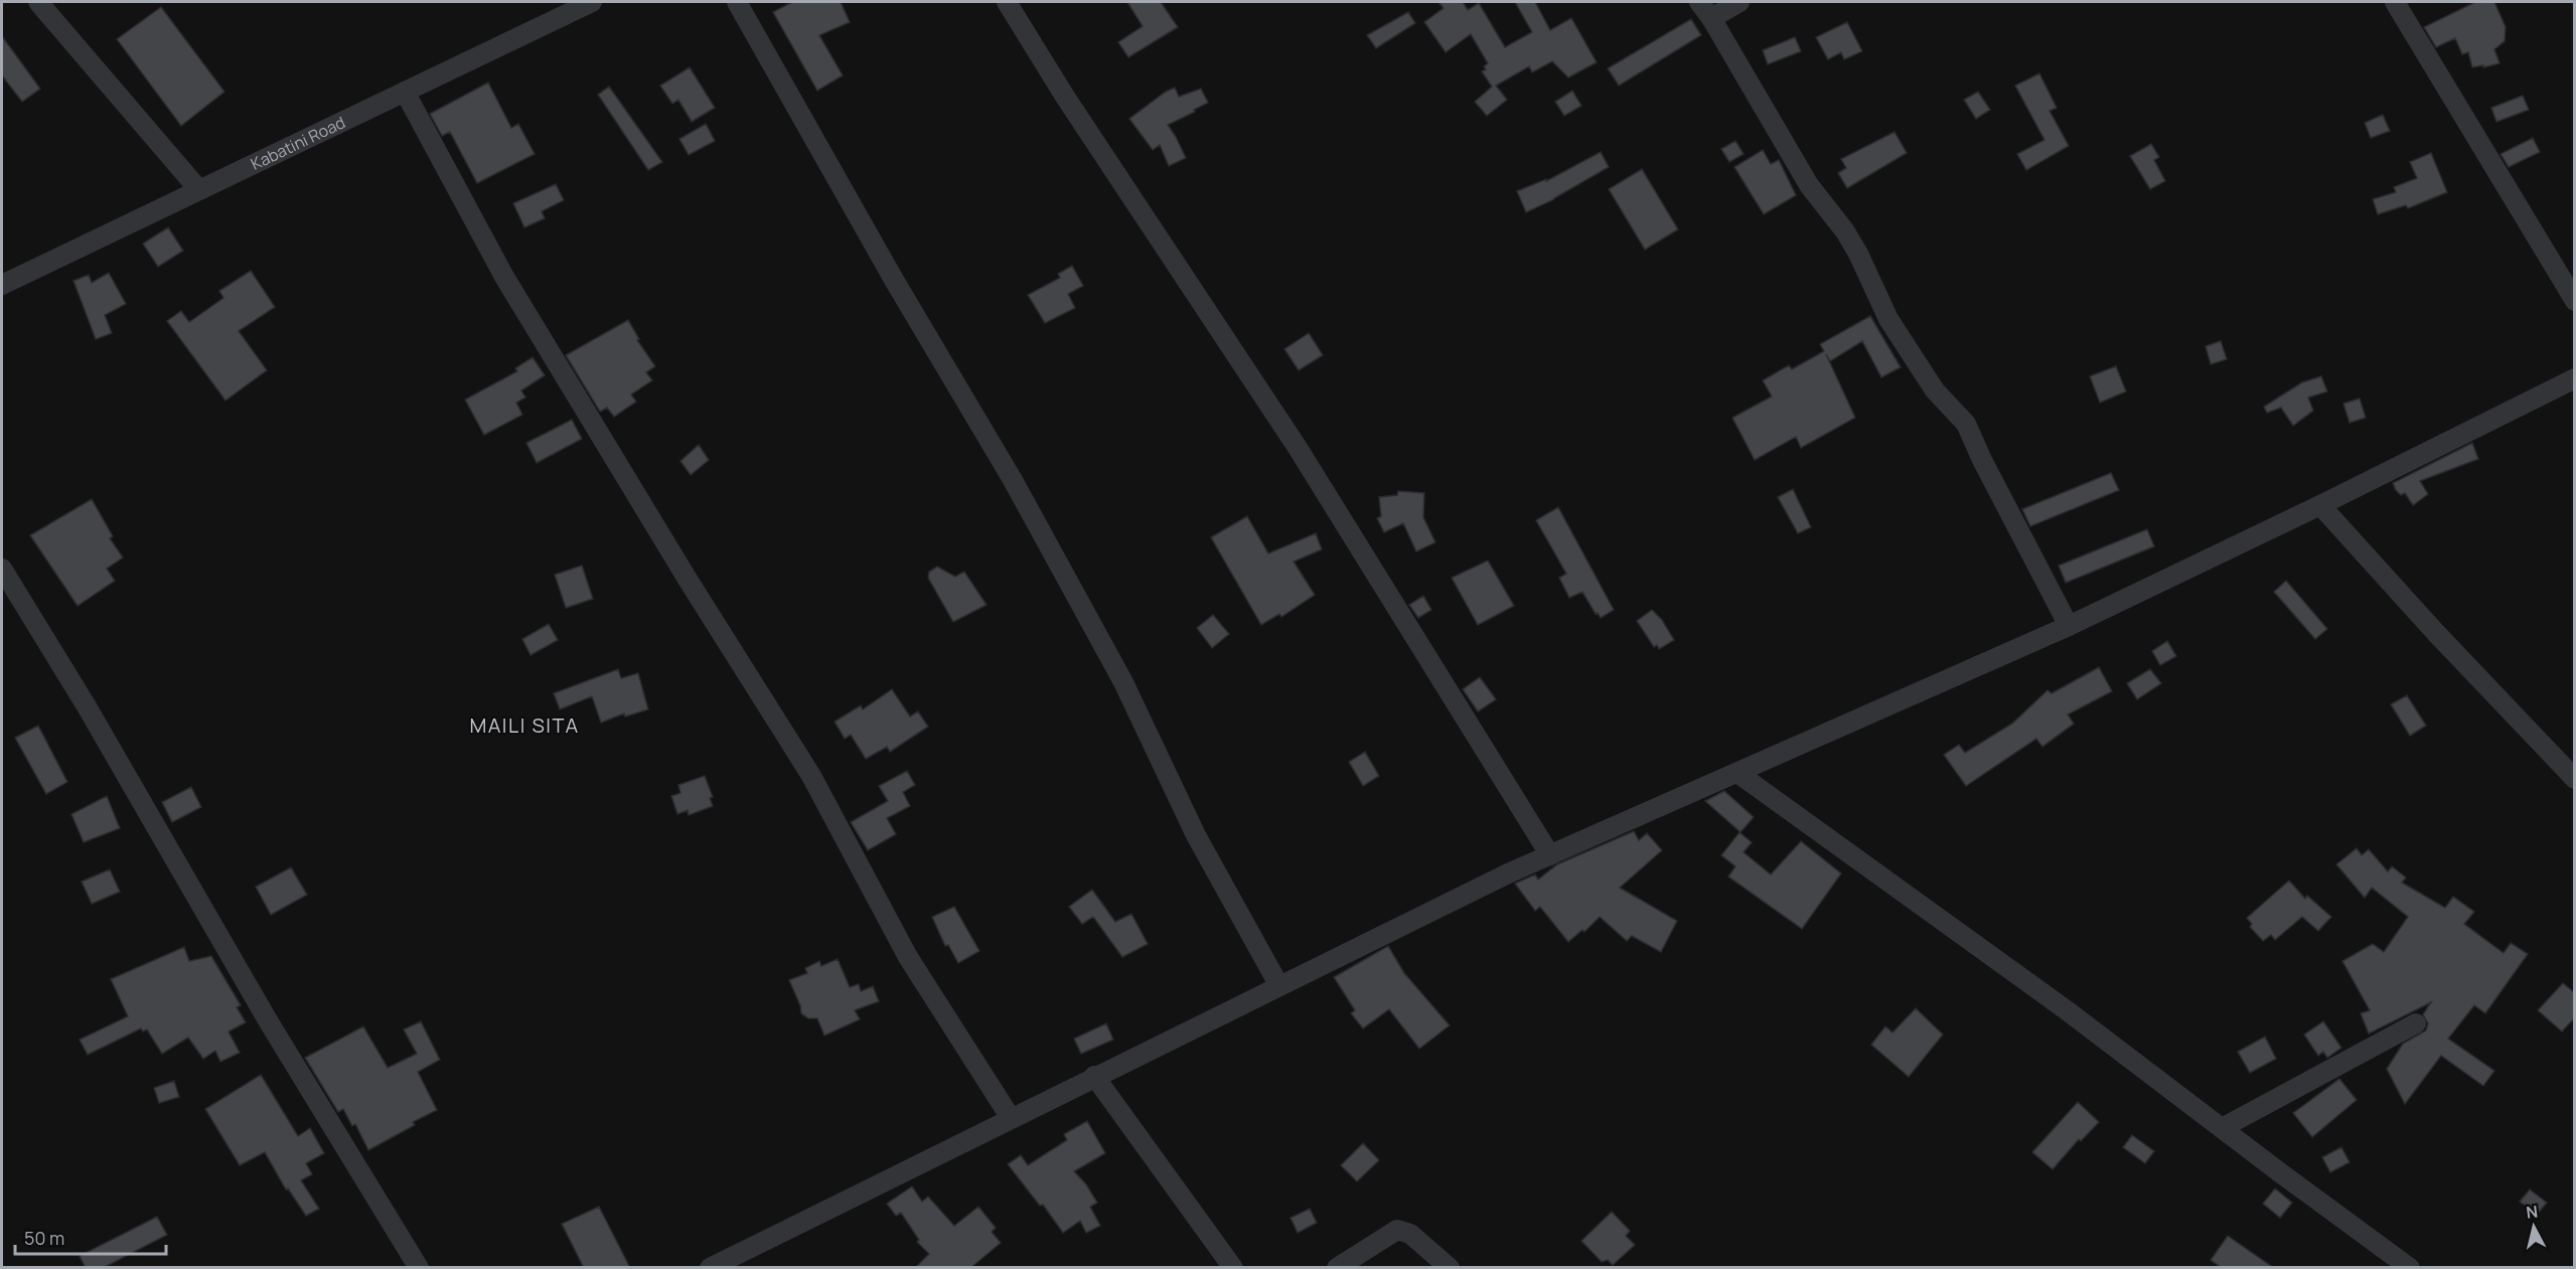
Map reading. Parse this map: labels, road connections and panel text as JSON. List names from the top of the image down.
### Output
{
  "streets": {
    "street": ["Kabatini Road"]
  },
  "districts": ["MAILI SITA"],
  "scale_bar": "50 m",
  "north": "top"
}
